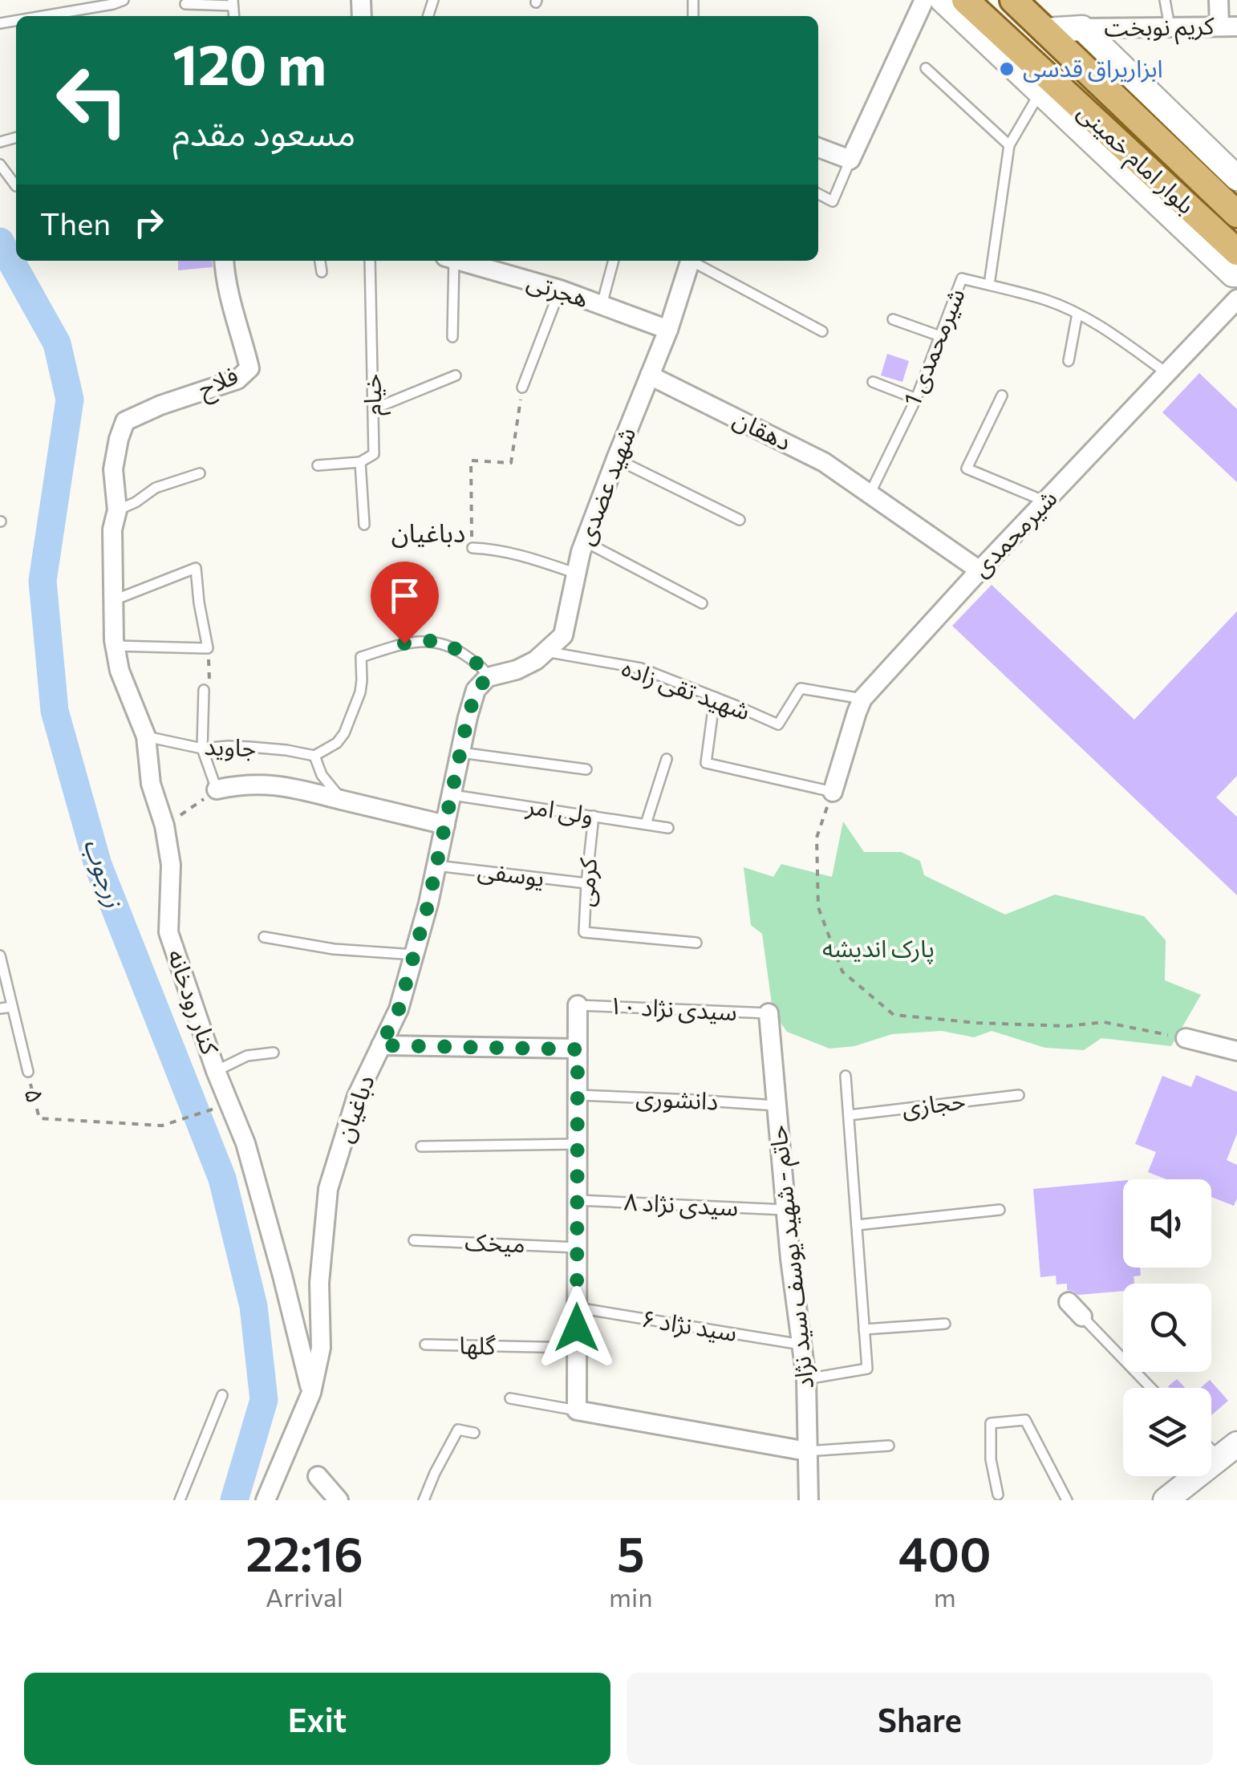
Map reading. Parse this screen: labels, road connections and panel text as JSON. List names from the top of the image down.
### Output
{
  "streets": {
    "main road": ["بلوار امام خمینی"],
    "street": [
      "کریم نوبخت",
      "هجرتی",
      "فلاح",
      "دهقان",
      "شهید عضدی",
      "شیرمحمدی",
      "کنار رودخانه",
      "دباغیان",
      "حاتم - شهید یوسف سید نژاد"
    ],
    "lane": [
      "شیرمحمدی 1",
      "خیام",
      "شهید تقی زاده",
      "جاوید",
      "ولی امر",
      "یوسفی",
      "کرمی",
      "سیدی نژاد ۱۰",
      "۵",
      "دانشوری",
      "حجازی",
      "سیدی نژاد ۸",
      "میخک",
      "سید نژاد ۶",
      "گلها"
    ]
  },
  "crossings": [
    ["هجرتی", "شهید عضدی"],
    ["شیرمحمدی 1", "دهقان"],
    ["شیرمحمدی 1", "شیرمحمدی"],
    ["فلاح", "کنار رودخانه"],
    ["دهقان", "شهید عضدی"],
    ["دهقان", "شیرمحمدی"],
    ["شهید عضدی", "شهید تقی زاده"],
    ["شهید عضدی", "دباغیان"],
    ["شیرمحمدی", "شهید تقی زاده"],
    ["جاوید", "کنار رودخانه"],
    ["ولی امر", "کرمی"],
    ["ولی امر", "دباغیان"],
    ["یوسفی", "کرمی"],
    ["یوسفی", "دباغیان"],
    ["کنار رودخانه", "دباغیان"],
    ["سیدی نژاد ۱۰", "حاتم - شهید یوسف سید نژاد"],
    ["دانشوری", "حاتم - شهید یوسف سید نژاد"],
    ["سیدی نژاد ۸", "حاتم - شهید یوسف سید نژاد"],
    ["حاتم - شهید یوسف سید نژاد", "سید نژاد ۶"]
  ],
  "districts": ["دباغیان"],
  "water": ["زرجوب"],
  "parks": ["پارک اندیشه"],
  "places": ["ابزاریراق قدسی"],
  "page": {
    "turn": ["120 m", "مسعود مقدم"],
    "then": "Then",
    "eta": [
      "22:16",
      "Arrival",
      "5",
      "min",
      "400",
      "m"
    ],
    "buttons": ["Exit", "Share"]
  }
}
